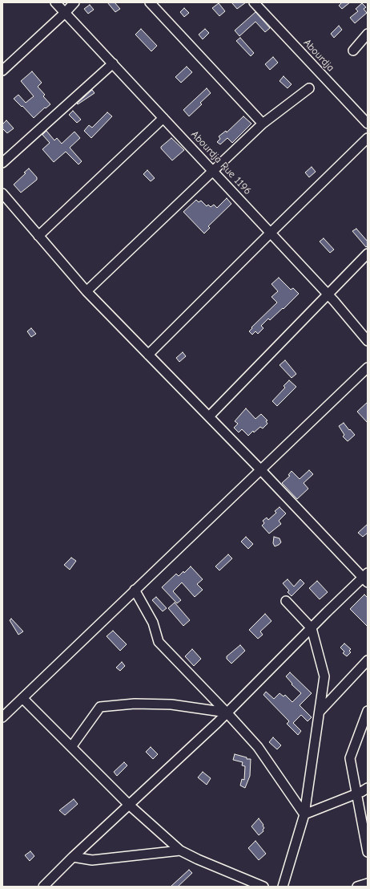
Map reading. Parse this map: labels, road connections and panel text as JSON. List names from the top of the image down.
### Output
{
  "streets": {
    "street": ["Abourdja", "Abourdja Rue 1196"]
  }
}
